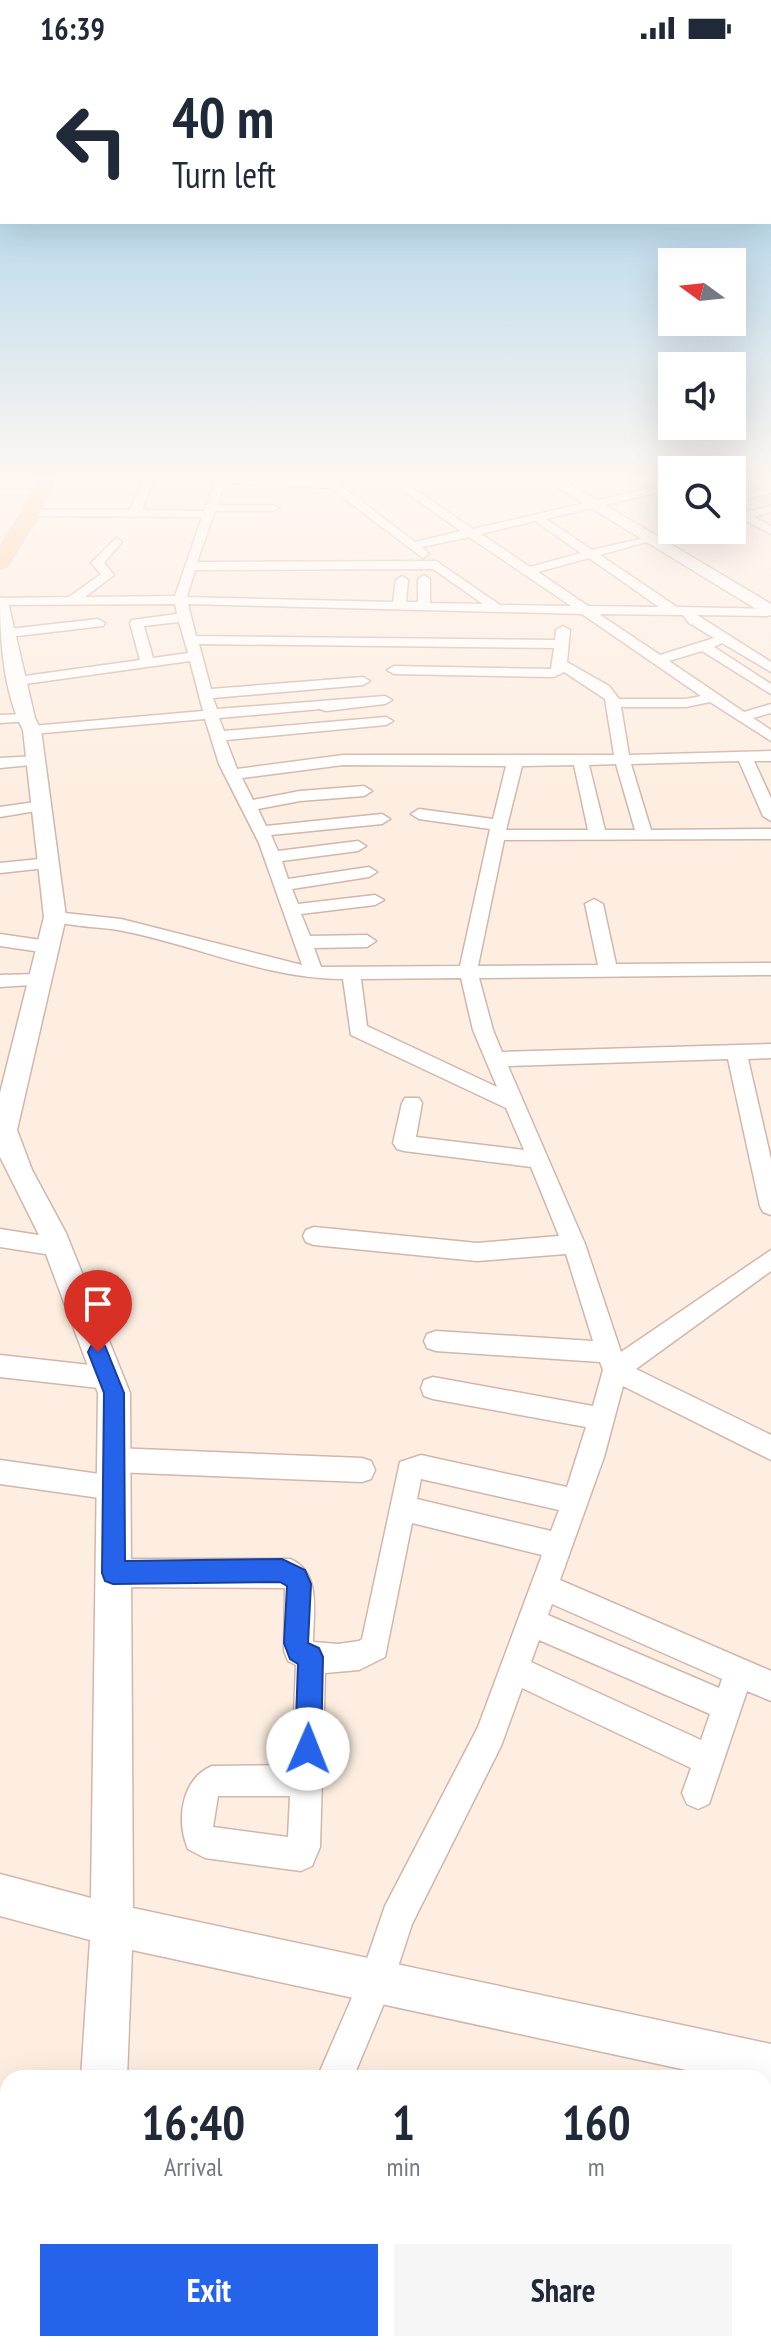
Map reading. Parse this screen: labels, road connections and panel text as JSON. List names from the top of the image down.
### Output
{
  "north": "left",
  "page": {
    "status": "16:39",
    "turn": ["40 m", "Turn left"],
    "eta": [
      "16:40",
      "Arrival",
      "1",
      "min",
      "160",
      "m"
    ],
    "buttons": ["Exit", "Share"]
  }
}
